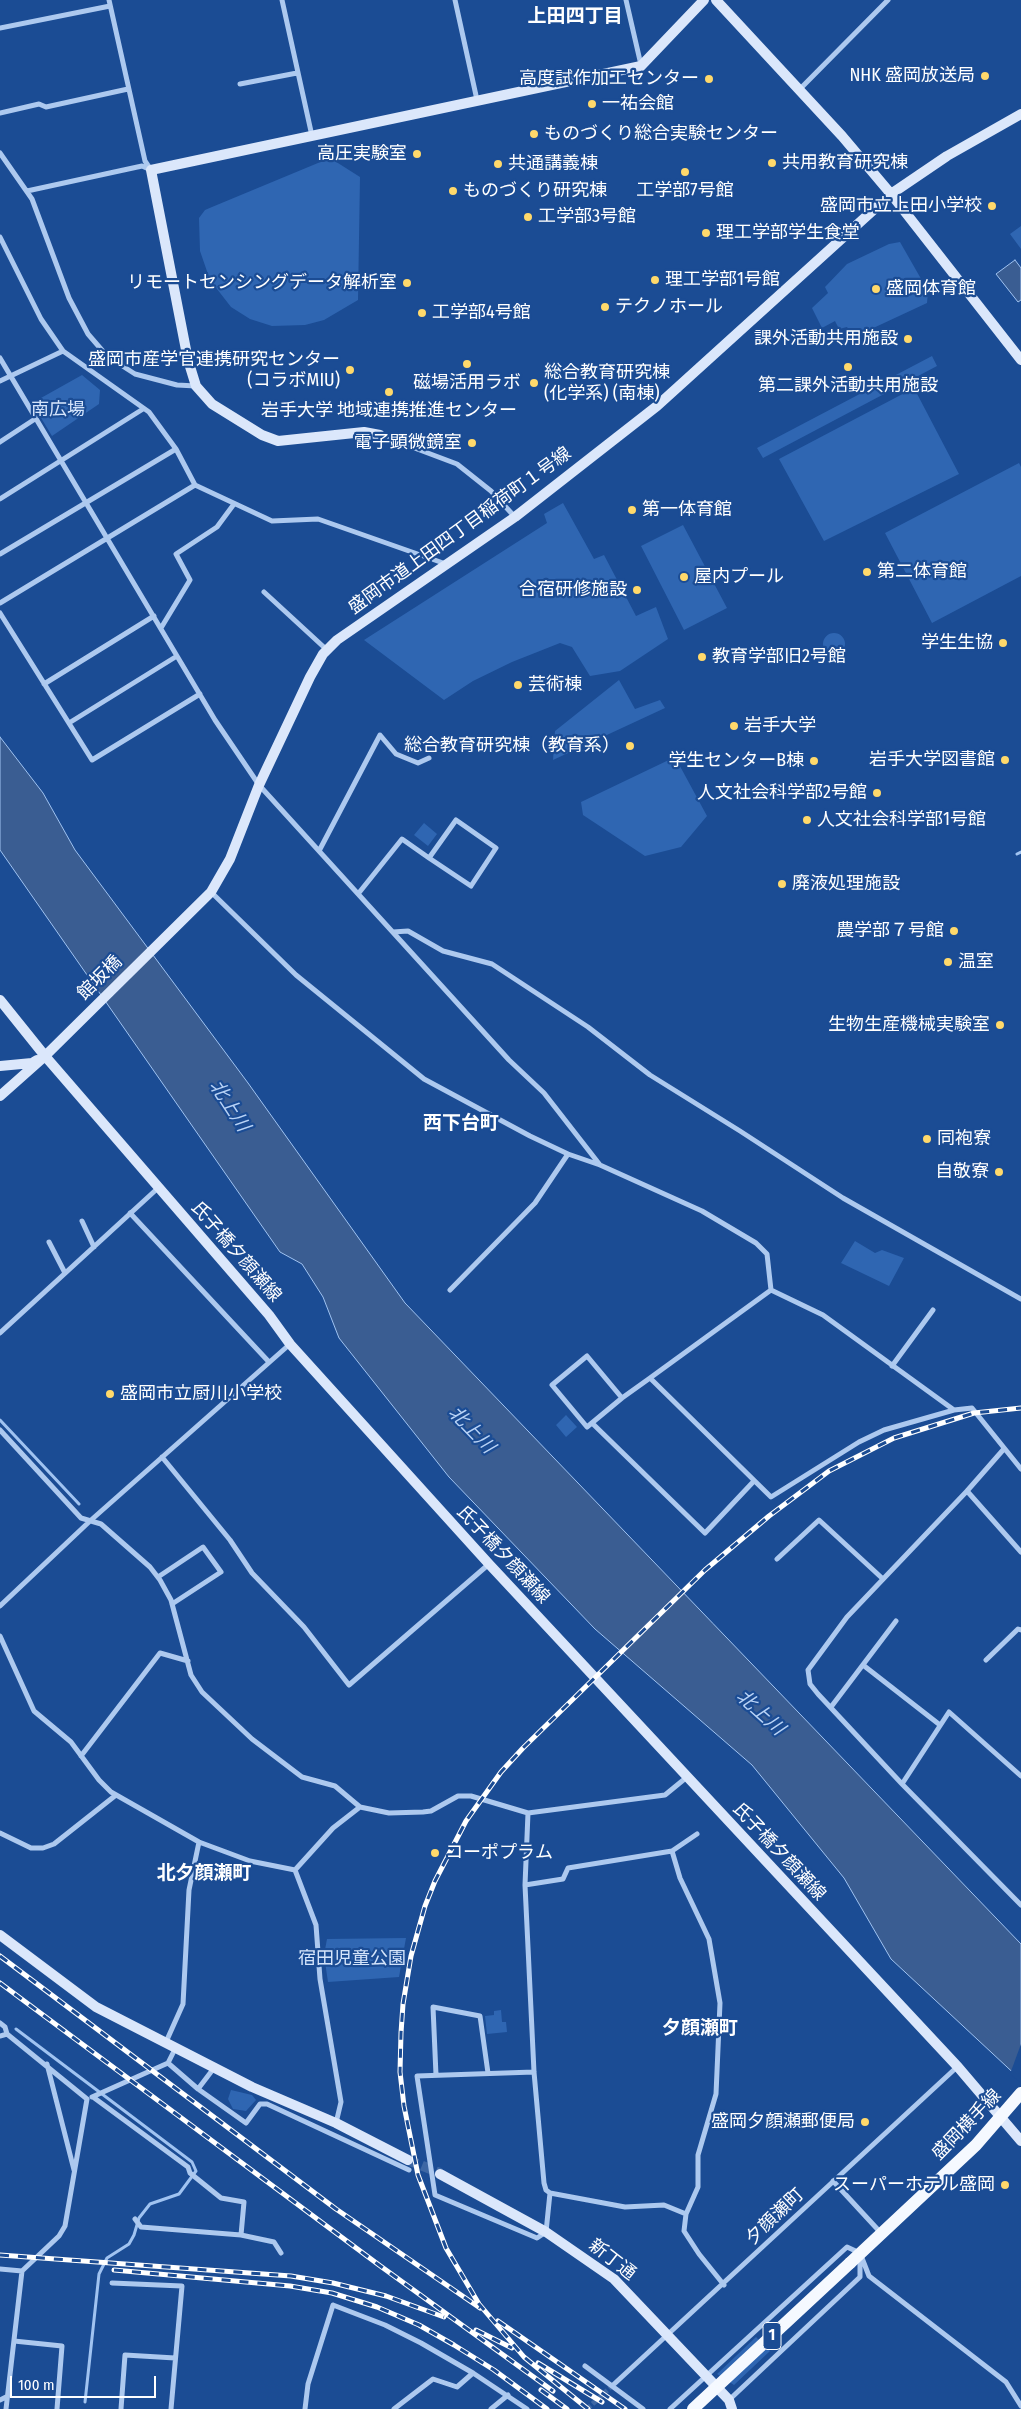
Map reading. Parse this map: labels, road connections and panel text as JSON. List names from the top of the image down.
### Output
{
  "streets": {
    "main road": ["盛岡横手線", "1"],
    "street": [
      "盛岡市道上田四丁目稲荷町１号線",
      "館坂橋",
      "氏子橋夕顔瀬線",
      "夕顔瀬町",
      "新丁通"
    ]
  },
  "crossings": [
    ["盛岡市道上田四丁目稲荷町１号線", "館坂橋"],
    ["館坂橋", "氏子橋夕顔瀬線"],
    ["氏子橋夕顔瀬線", "盛岡横手線"],
    ["氏子橋夕顔瀬線", "夕顔瀬町"],
    ["夕顔瀬町", "新丁通"]
  ],
  "districts": [
    "上田四丁目",
    "西下台町",
    "北夕顔瀬町",
    "夕顔瀬町"
  ],
  "water": ["北上川"],
  "parks": ["南広場", "宿田児童公園"],
  "places": [
    "NHK 盛岡放送局",
    "高度試作加工センター",
    "一祐会館",
    "ものづくり総合実験センター",
    "高圧実験室",
    "共用教育研究棟",
    "共通講義棟",
    "工学部7号館",
    "ものづくり研究棟",
    "盛岡市立上田小学校",
    "工学部3号館",
    "理工学部学生食堂",
    "理工学部1号館",
    "リモートセンシングデータ解析室",
    "盛岡体育館",
    "テクノホール",
    "工学部4号館",
    "課外活動共用施設",
    "磁場活用ラボ",
    "第二課外活動共用施設",
    "盛岡市産学官連携研究センター (コラボMIU)",
    "総合教育研究棟 (化学系) (南棟)",
    "岩手大学 地域連携推進センター",
    "電子顕微鏡室",
    "第一体育館",
    "第二体育館",
    "屋内プール",
    "合宿研修施設",
    "学生生協",
    "教育学部旧2号館",
    "芸術棟",
    "岩手大学",
    "総合教育研究棟（教育系）",
    "岩手大学図書館",
    "学生センターB棟",
    "人文社会科学部2号館",
    "人文社会科学部1号館",
    "廃液処理施設",
    "農学部７号館",
    "温室",
    "生物生産機械実験室",
    "同袍寮",
    "自敬寮",
    "盛岡市立厨川小学校",
    "コーポプラム",
    "盛岡夕顔瀬郵便局",
    "スーパーホテル盛岡"
  ],
  "scale_bar": "100 m"
}
